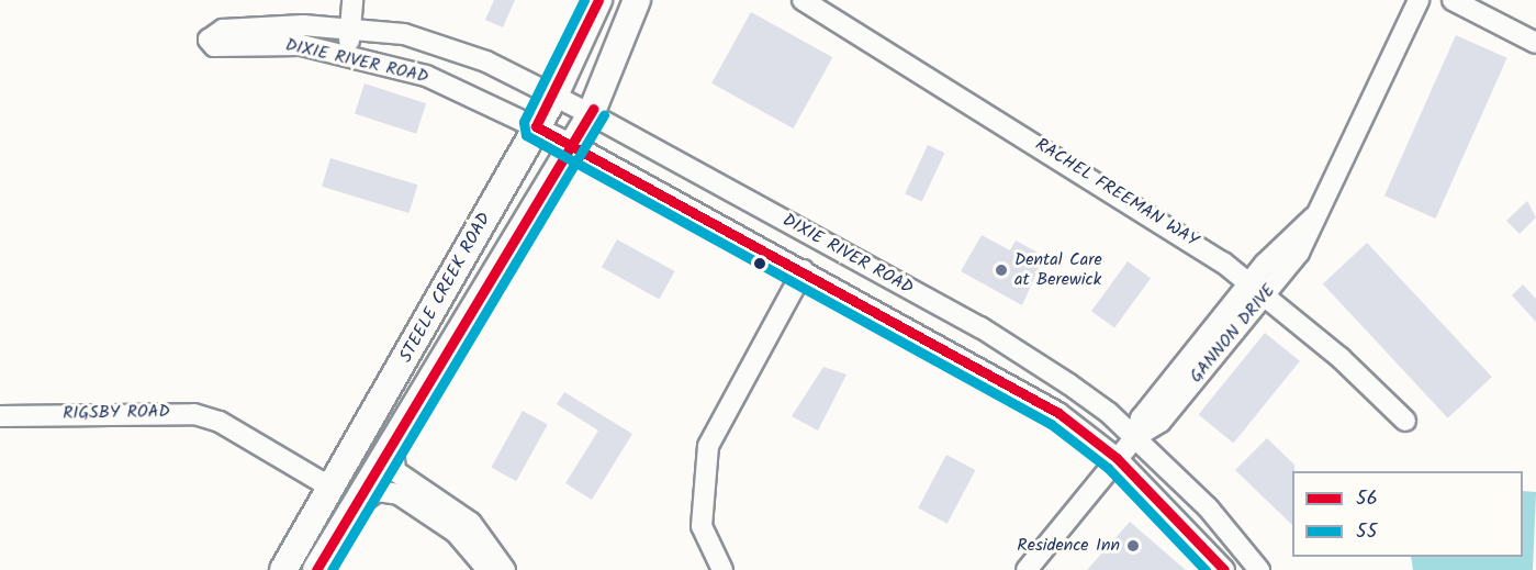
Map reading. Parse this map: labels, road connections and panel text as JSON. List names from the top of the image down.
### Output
{
  "streets": {
    "main road": ["STEELE CREEK ROAD"],
    "street": [
      "DIXIE RIVER ROAD",
      "RACHEL FREEMAN WAY",
      "GANNON DRIVE",
      "RIGSBY ROAD"
    ]
  },
  "crossings": [
    ["DIXIE RIVER ROAD", "STEELE CREEK ROAD"],
    ["DIXIE RIVER ROAD", "GANNON DRIVE"],
    ["RACHEL FREEMAN WAY", "GANNON DRIVE"],
    ["STEELE CREEK ROAD", "RIGSBY ROAD"]
  ],
  "places": ["Dental Care at Berewick", "Residence Inn"],
  "lines": ["transit line 56", "transit line 55"],
  "legend": ["56", "55"]
}
